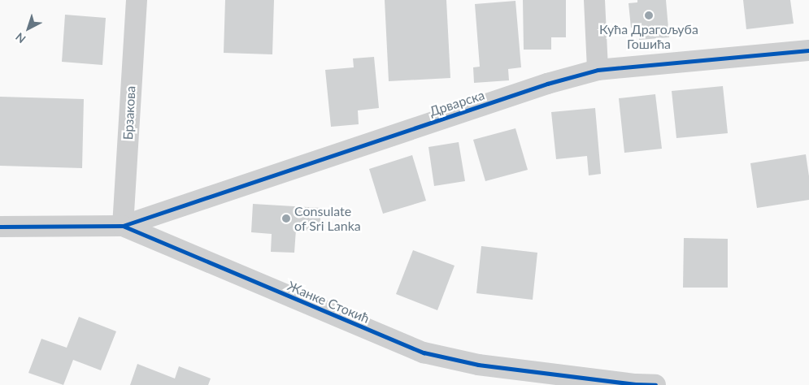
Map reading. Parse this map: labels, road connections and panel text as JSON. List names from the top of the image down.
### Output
{
  "streets": {
    "street": ["Дрварска", "Брзакова", "Жанке Стокић"]
  },
  "crossings": [
    ["Дрварска", "Брзакова"],
    ["Дрварска", "Жанке Стокић"],
    ["Брзакова", "Жанке Стокић"]
  ],
  "places": ["Кућа Драгољуба Гошића", "Consulate of Sri Lanka"],
  "north": "bottom left"
}
